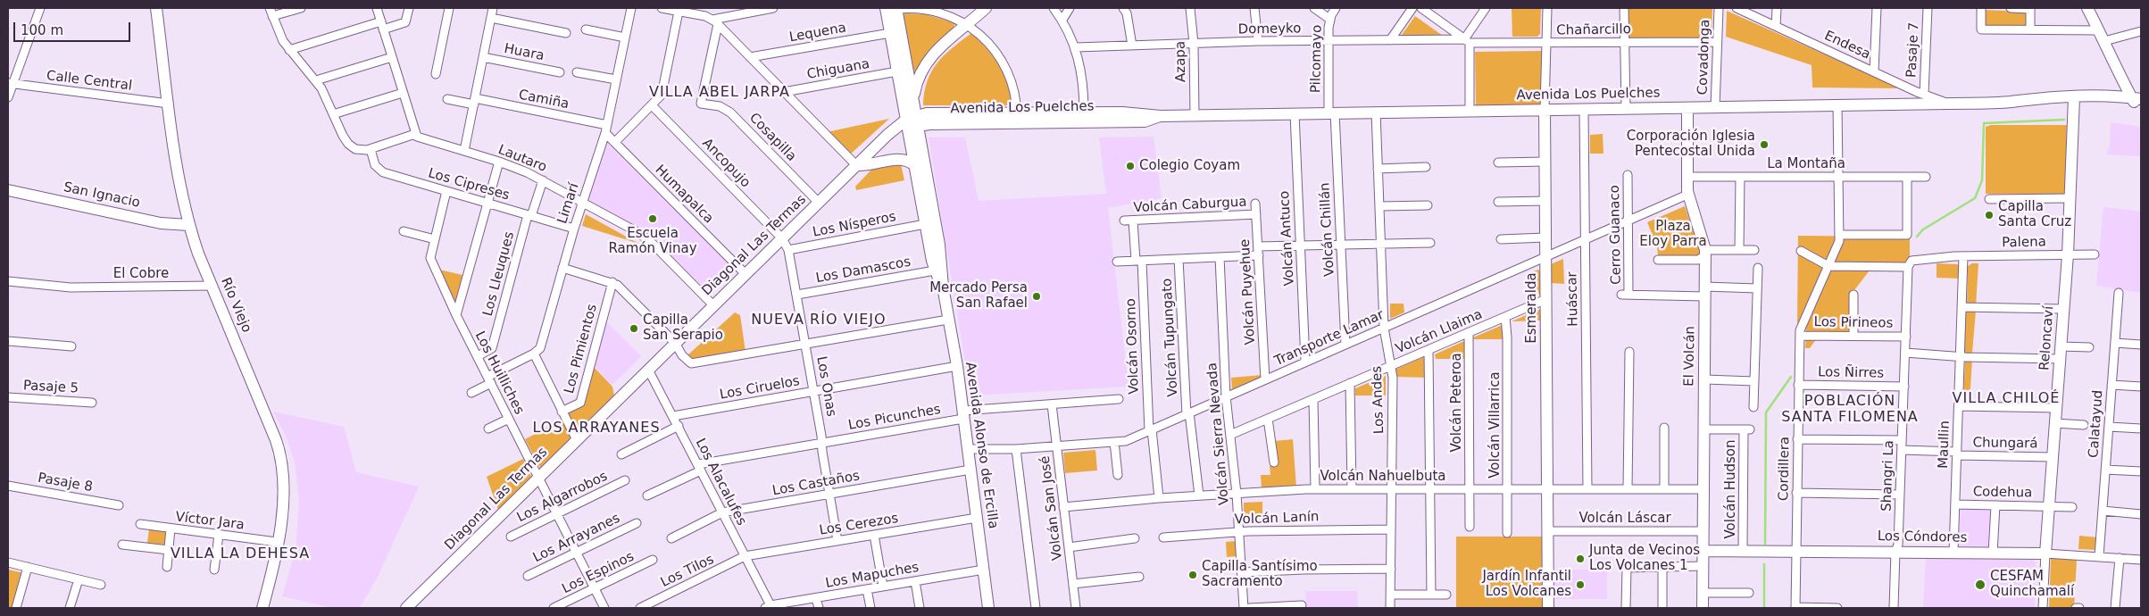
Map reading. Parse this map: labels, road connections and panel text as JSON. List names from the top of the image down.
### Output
{
  "streets": {
    "main road": [
      "Avenida Los Puelches",
      "San Ignacio",
      "Diagonal Las Termas",
      "Río Viejo",
      "Esmeralda",
      "Reloncaví",
      "El Volcán",
      "Avenida Alonso de Ercilla",
      "Los Cóndores"
    ],
    "street": [
      "Domeyko",
      "Chañarcillo",
      "Lequena",
      "Endesa",
      "Pasaje 7",
      "Huara",
      "Covadonga",
      "Pilcomayo",
      "Azapa",
      "Chiguana",
      "Calle Central",
      "Camiña",
      "Cosapilla",
      "Lautaro",
      "Ancopujo",
      "La Montaña",
      "Los Cipreses",
      "Humapalca",
      "Limarí",
      "Volcán Caburgua",
      "Los Nísperos",
      "Volcán Chillán",
      "Cerro Guanaco",
      "Volcán Antuco",
      "Palena",
      "Los Damascos",
      "El Cobre",
      "Los Lleuques",
      "Volcán Puyehue",
      "Huáscar",
      "Los Pirineos",
      "Volcán Llaima",
      "Volcán Tupungato",
      "Transporte Lamar",
      "Volcán Osorno",
      "Los Pimientos",
      "Los Huilliches",
      "Los Ñirres",
      "Los Onas",
      "Pasaje 5",
      "Los Ciruelos",
      "Los Andes",
      "Volcán Peteroa",
      "Los Picunches",
      "Calatayud",
      "Volcán Villarrica",
      "Volcán Sierra Nevada",
      "Chungará",
      "Maullin",
      "Cordillera",
      "Shangri La",
      "Volcán Nahuelbuta",
      "Los Alacalufes",
      "Pasaje 8",
      "Los Castaños",
      "Volcán Hudson",
      "Codehua",
      "Los Algarrobos",
      "Volcán San José",
      "Volcán Lanín",
      "Volcán Láscar",
      "Víctor Jara",
      "Los Cerezos",
      "Los Arrayanes",
      "Los Tilos",
      "Los Espinos",
      "Los Mapuches"
    ]
  },
  "crossings": [
    ["Domeyko", "Chañarcillo"],
    ["Domeyko", "Pilcomayo"],
    ["Domeyko", "Azapa"],
    ["Chañarcillo", "Covadonga"],
    ["Chañarcillo", "Esmeralda"],
    ["Lequena", "Avenida Alonso de Ercilla"],
    ["Endesa", "Pasaje 7"],
    ["Endesa", "Avenida Los Puelches"],
    ["Covadonga", "Avenida Los Puelches"],
    ["Pilcomayo", "Avenida Los Puelches"],
    ["Pilcomayo", "Volcán Chillán"],
    ["Azapa", "Avenida Los Puelches"],
    ["Chiguana", "Avenida Alonso de Ercilla"],
    ["Calle Central", "Río Viejo"],
    ["Avenida Los Puelches", "Volcán Chillán"],
    ["Avenida Los Puelches", "Volcán Antuco"],
    ["Avenida Los Puelches", "Diagonal Las Termas"],
    ["Avenida Los Puelches", "Huáscar"],
    ["Avenida Los Puelches", "Esmeralda"],
    ["Avenida Los Puelches", "Reloncaví"],
    ["Avenida Los Puelches", "El Volcán"],
    ["Avenida Los Puelches", "Los Andes"],
    ["Avenida Los Puelches", "Avenida Alonso de Ercilla"],
    ["Avenida Los Puelches", "Cordillera"],
    ["Camiña", "Humapalca"],
    ["Camiña", "Limarí"],
    ["Cosapilla", "Diagonal Las Termas"],
    ["Lautaro", "Limarí"],
    ["Lautaro", "Diagonal Las Termas"],
    ["Lautaro", "Los Lleuques"],
    ["Ancopujo", "Diagonal Las Termas"],
    ["Ancopujo", "Los Onas"],
    ["La Montaña", "El Volcán"],
    ["La Montaña", "Cordillera"],
    ["Los Cipreses", "Limarí"],
    ["Los Cipreses", "Los Lleuques"],
    ["Los Cipreses", "Los Huilliches"],
    ["Humapalca", "Limarí"],
    ["Humapalca", "Diagonal Las Termas"],
    ["San Ignacio", "Río Viejo"],
    ["Volcán Caburgua", "Volcán Puyehue"],
    ["Volcán Caburgua", "Volcán Osorno"],
    ["Los Nísperos", "Los Onas"],
    ["Los Nísperos", "Avenida Alonso de Ercilla"],
    ["Volcán Chillán", "Transporte Lamar"],
    ["Cerro Guanaco", "Transporte Lamar"],
    ["Cerro Guanaco", "El Volcán"],
    ["Volcán Antuco", "Transporte Lamar"],
    ["Palena", "Reloncaví"],
    ["Palena", "Maullin"],
    ["Palena", "Shangri La"],
    ["Diagonal Las Termas", "Los Huilliches"],
    ["Diagonal Las Termas", "Los Onas"],
    ["Diagonal Las Termas", "Avenida Alonso de Ercilla"],
    ["Diagonal Las Termas", "Los Alacalufes"],
    ["Los Damascos", "Los Onas"],
    ["Los Damascos", "Avenida Alonso de Ercilla"],
    ["El Cobre", "Río Viejo"],
    ["Los Lleuques", "Los Huilliches"],
    ["Volcán Puyehue", "Transporte Lamar"],
    ["Huáscar", "Transporte Lamar"],
    ["Huáscar", "Volcán Nahuelbuta"],
    ["Río Viejo", "Víctor Jara"],
    ["Esmeralda", "Volcán Llaima"],
    ["Esmeralda", "Transporte Lamar"],
    ["Esmeralda", "Volcán Nahuelbuta"],
    ["Esmeralda", "Volcán Láscar"],
    ["Los Pirineos", "Cordillera"],
    ["Los Pirineos", "Shangri La"],
    ["Volcán Llaima", "Los Andes"],
    ["Volcán Llaima", "Volcán Peteroa"],
    ["Volcán Llaima", "Volcán Villarrica"],
    ["Volcán Llaima", "Volcán Sierra Nevada"],
    ["Volcán Tupungato", "Transporte Lamar"],
    ["Volcán Tupungato", "Volcán Nahuelbuta"],
    ["Transporte Lamar", "Volcán Osorno"],
    ["Transporte Lamar", "El Volcán"],
    ["Transporte Lamar", "Los Andes"],
    ["Transporte Lamar", "Volcán Sierra Nevada"],
    ["Transporte Lamar", "Avenida Alonso de Ercilla"],
    ["Transporte Lamar", "Volcán San José"],
    ["Reloncaví", "Chungará"],
    ["Reloncaví", "Codehua"],
    ["Reloncaví", "Los Cóndores"],
    ["Volcán Osorno", "Volcán Nahuelbuta"],
    ["El Volcán", "Volcán Nahuelbuta"],
    ["El Volcán", "Volcán Hudson"],
    ["El Volcán", "Volcán Láscar"],
    ["El Volcán", "Los Cóndores"],
    ["Los Huilliches", "Los Algarrobos"],
    ["Los Huilliches", "Los Arrayanes"],
    ["Los Huilliches", "Los Espinos"],
    ["Los Ñirres", "Cordillera"],
    ["Los Ñirres", "Shangri La"],
    ["Los Onas", "Los Ciruelos"],
    ["Los Onas", "Los Picunches"],
    ["Los Onas", "Los Castaños"],
    ["Los Onas", "Los Cerezos"],
    ["Los Ciruelos", "Avenida Alonso de Ercilla"],
    ["Los Ciruelos", "Los Alacalufes"],
    ["Los Andes", "Volcán Nahuelbuta"],
    ["Los Andes", "Volcán Lanín"],
    ["Volcán Peteroa", "Volcán Nahuelbuta"],
    ["Los Picunches", "Avenida Alonso de Ercilla"],
    ["Los Picunches", "Los Alacalufes"],
    ["Los Picunches", "Volcán San José"],
    ["Calatayud", "Los Cóndores"],
    ["Volcán Villarrica", "Volcán Nahuelbuta"],
    ["Volcán Sierra Nevada", "Volcán Nahuelbuta"],
    ["Volcán Sierra Nevada", "Volcán Lanín"],
    ["Chungará", "Maullin"],
    ["Chungará", "Shangri La"],
    ["Maullin", "Codehua"],
    ["Maullin", "Los Cóndores"],
    ["Avenida Alonso de Ercilla", "Los Castaños"],
    ["Avenida Alonso de Ercilla", "Los Cerezos"],
    ["Avenida Alonso de Ercilla", "Los Mapuches"],
    ["Cordillera", "Los Cóndores"],
    ["Shangri La", "Los Cóndores"],
    ["Volcán Nahuelbuta", "Volcán San José"],
    ["Los Alacalufes", "Los Castaños"],
    ["Los Alacalufes", "Los Cerezos"],
    ["Los Alacalufes", "Los Tilos"],
    ["Los Alacalufes", "Los Mapuches"],
    ["Volcán Hudson", "Los Cóndores"],
    ["Los Cerezos", "Los Tilos"]
  ],
  "districts": [
    "VILLA ABEL JARPA",
    "NUEVA RÍO VIEJO",
    "VILLA CHILOÉ",
    "POBLACIÓN SANTA FILOMENA",
    "LOS ARRAYANES",
    "VILLA LA DEHESA"
  ],
  "parks": ["Plaza Eloy Parra"],
  "places": [
    "Corporación Iglesia Pentecostal Unida",
    "Colegio Coyam",
    "Capilla Santa Cruz",
    "Escuela Ramón Vinay",
    "Mercado Persa San Rafael",
    "Capilla San Serapio",
    "Junta de Vecinos Los Volcanes 1",
    "Capilla Santísimo Sacramento",
    "Jardín Infantil Los Volcanes",
    "CESFAM Quinchamalí"
  ],
  "scale_bar": "100 m"
}
